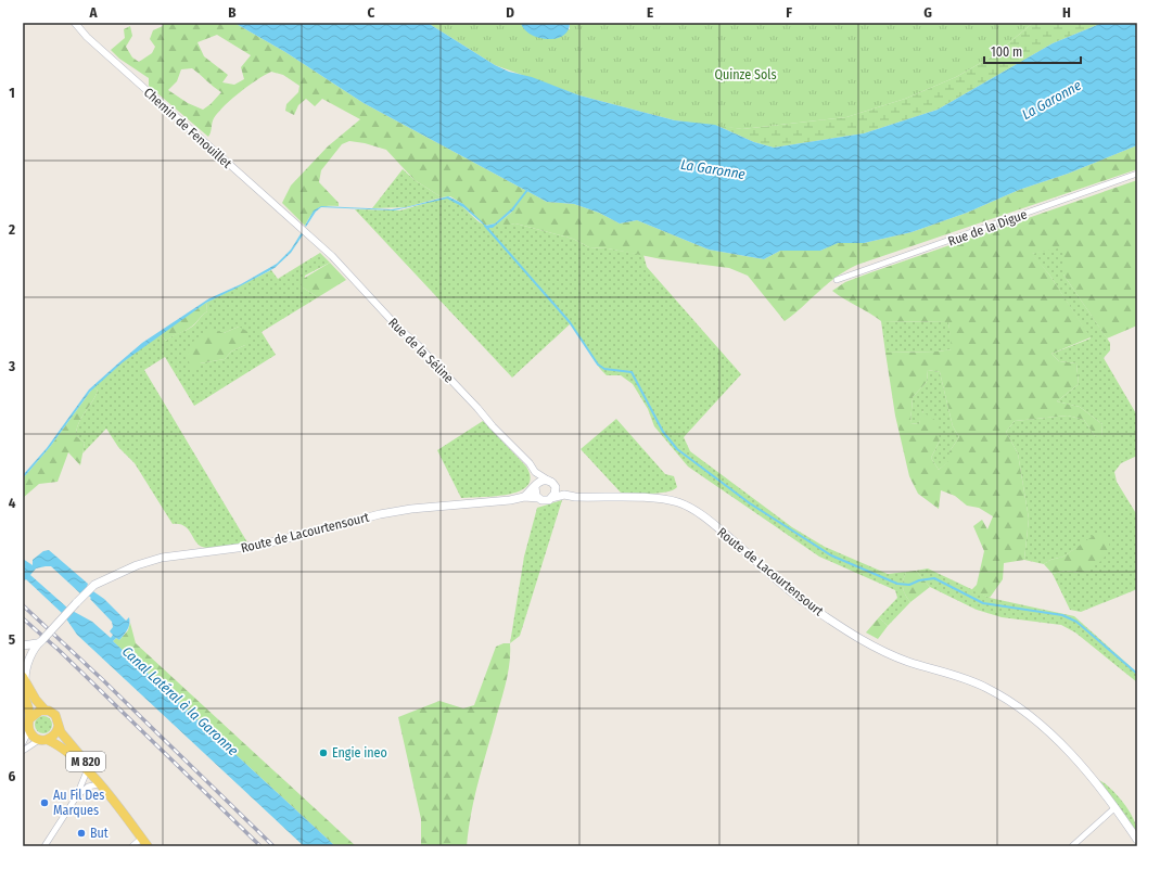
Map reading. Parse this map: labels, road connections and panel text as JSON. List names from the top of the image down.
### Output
{
  "streets": {
    "main road": ["Route de Lacourtensourt", "M 820"],
    "street": ["Chemin de Fenouillet", "Rue de la Digue", "Rue de la Séline"]
  },
  "crossings": [
    ["Chemin de Fenouillet", "Rue de la Séline"],
    ["Rue de la Séline", "Route de Lacourtensourt"],
    ["Route de Lacourtensourt", "M 820"]
  ],
  "water": ["La Garonne", "Canal Latéral à la Garonne"],
  "parks": ["Quinze Sols"],
  "places": ["Engie ineo", "Au Fil Des Marques", "But"],
  "scale_bar": "100 m",
  "grid": {
    "columns": [
      "A",
      "B",
      "C",
      "D",
      "E",
      "F",
      "G",
      "H"
    ],
    "rows": [
      "1",
      "2",
      "3",
      "4",
      "5",
      "6"
    ]
  }
}
